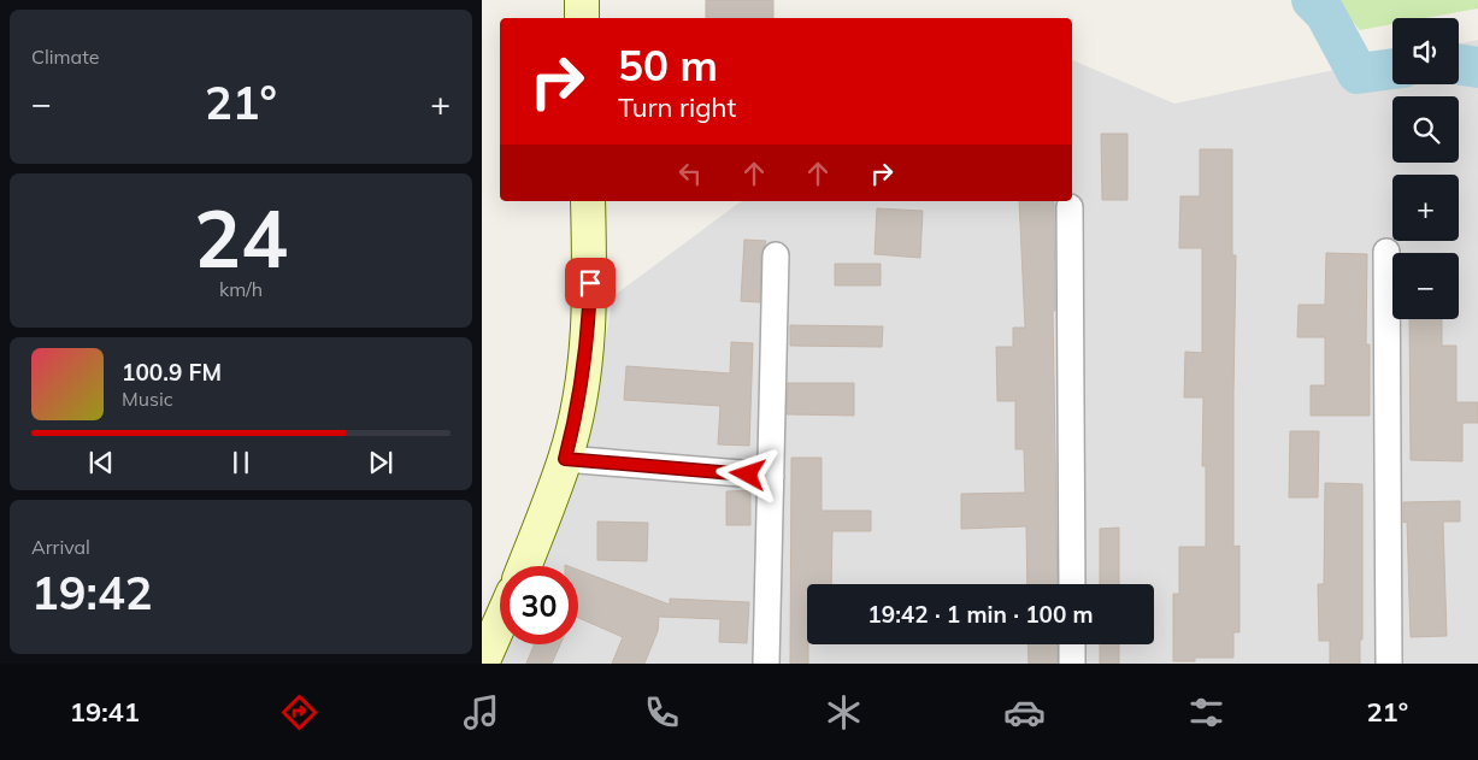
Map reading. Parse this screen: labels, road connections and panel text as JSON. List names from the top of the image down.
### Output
{
  "page": {
    "tile": [
      "Climate",
      ["24", "km/h"],
      ["Arrival", "19:42"]
    ],
    "map_buttons": ["+", "−"],
    "turn": ["50 m", "Turn right"],
    "heat": ["−", "21°", "+"],
    "song": ["100.9 FM", "Music"],
    "limit": "30",
    "trip": "19:42 · 1 min · 100 m",
    "tabs": ["19:41", "21°"]
  }
}
